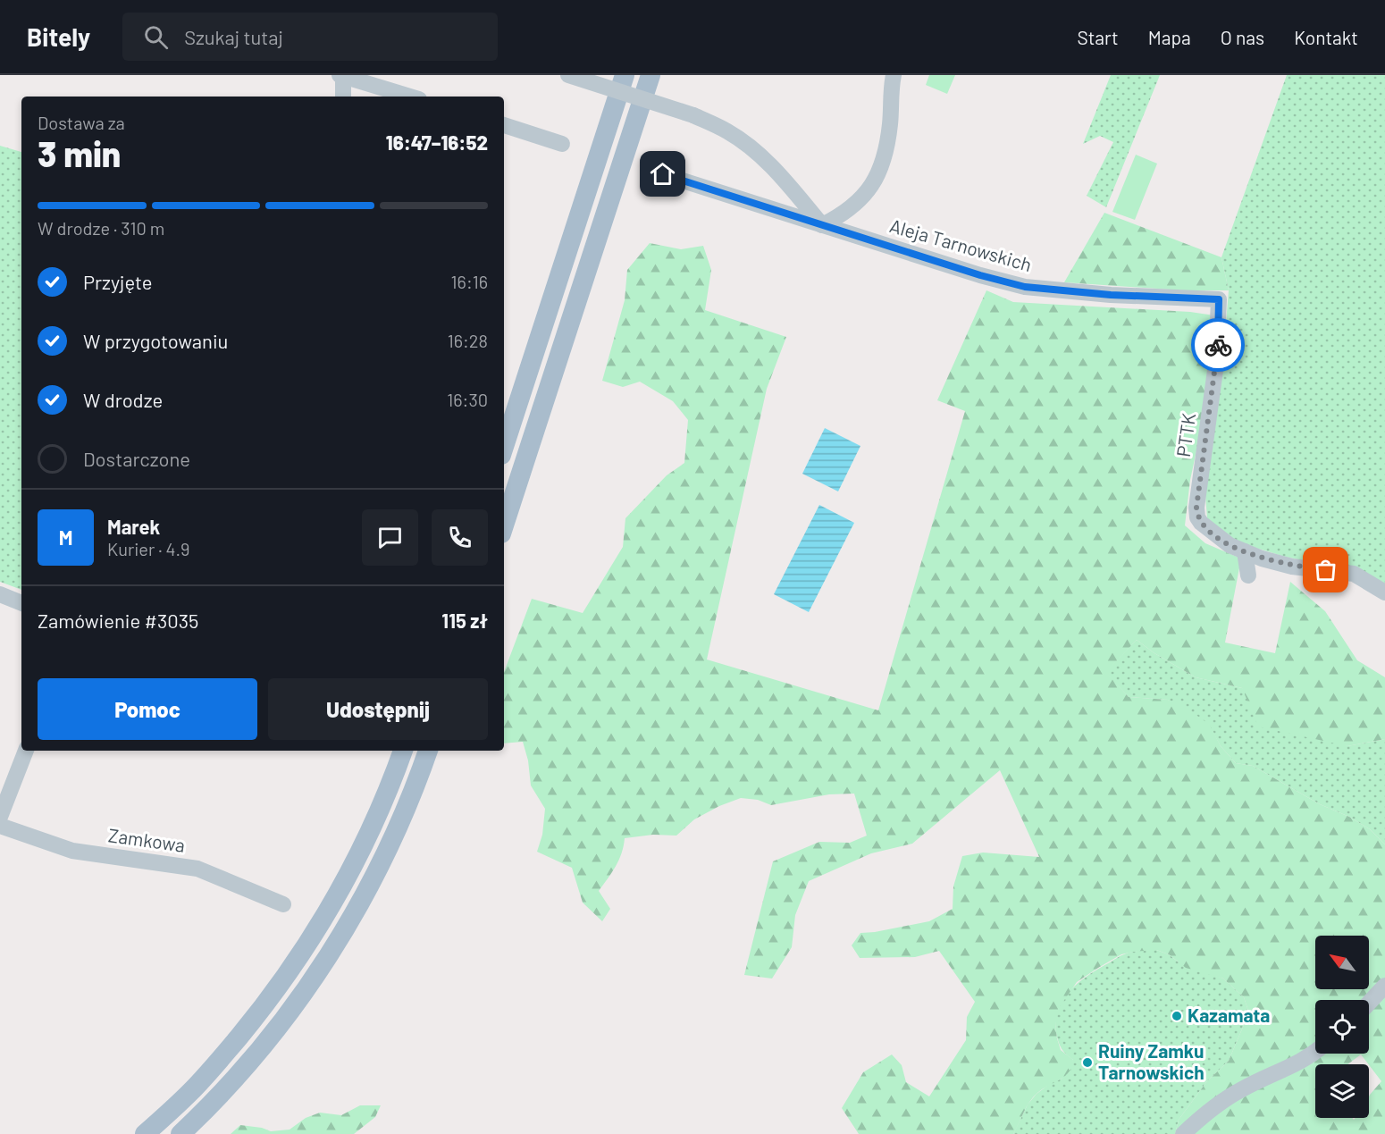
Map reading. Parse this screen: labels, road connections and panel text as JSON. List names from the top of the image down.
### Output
{
  "streets": {
    "street": ["Aleja Tarnowskich", "PTTK", "Zamkowa"]
  },
  "crossings": [
    ["Aleja Tarnowskich", "PTTK"]
  ],
  "places": ["Kazamata", "Ruiny Zamku Tarnowskich"],
  "north": "top left",
  "page": {
    "header": "Bitely",
    "search": "Szukaj tutaj",
    "nav": [
      "Start",
      "Mapa",
      "O nas",
      "Kontakt"
    ],
    "heading": ["3 min", "Dostawa za", "16:47–16:52"],
    "panel": [
      "Marek",
      "Kurier · 4.9",
      "Zamówienie #3035",
      "115 zł"
    ],
    "bar": "W drodze · 310 m",
    "list": [
      ["Przyjęte", "16:16"],
      ["W przygotowaniu", "16:28"],
      ["W drodze", "16:30"],
      "Dostarczone"
    ],
    "round": "M",
    "buttons": ["Pomoc", "Udostępnij"]
  }
}
